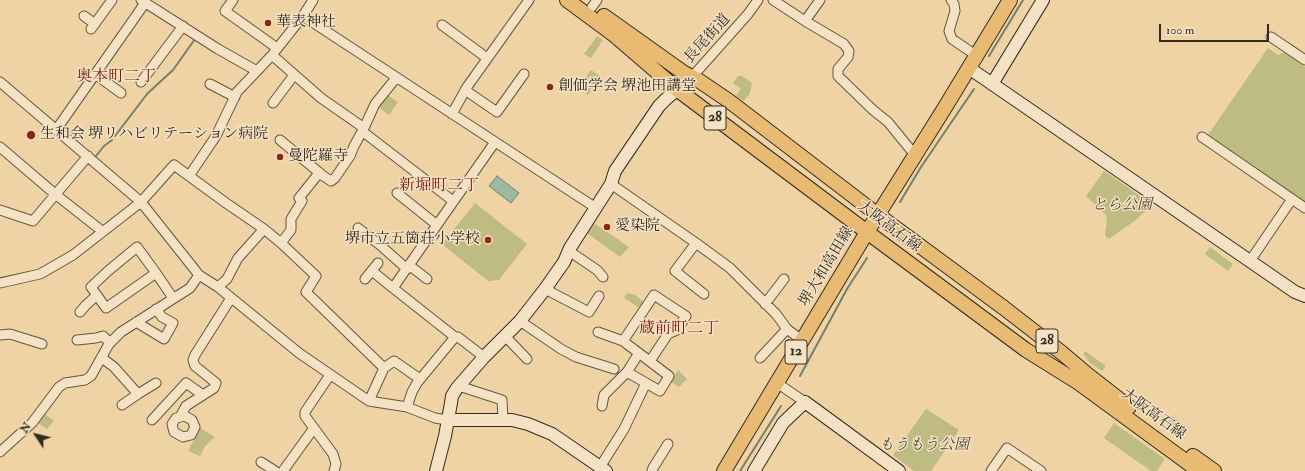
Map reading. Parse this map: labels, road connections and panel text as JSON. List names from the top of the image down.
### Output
{
  "streets": {
    "main road": [
      "28",
      "大阪高石線",
      "堺大和高田線",
      "12"
    ],
    "street": ["長尾街道"]
  },
  "crossings": [
    ["長尾街道", "大阪高石線"],
    ["大阪高石線", "堺大和高田線"]
  ],
  "districts": ["奥本町二丁", "新堀町二丁", "蔵前町二丁"],
  "parks": ["とら公園", "もうもう公園"],
  "places": [
    "華表神社",
    "創価学会 堺池田講堂",
    "生和会 堺リハビリテーション病院",
    "曼陀羅寺",
    "愛染院",
    "堺市立五箇荘小学校"
  ],
  "scale_bar": "100 m",
  "north": "top left"
}
